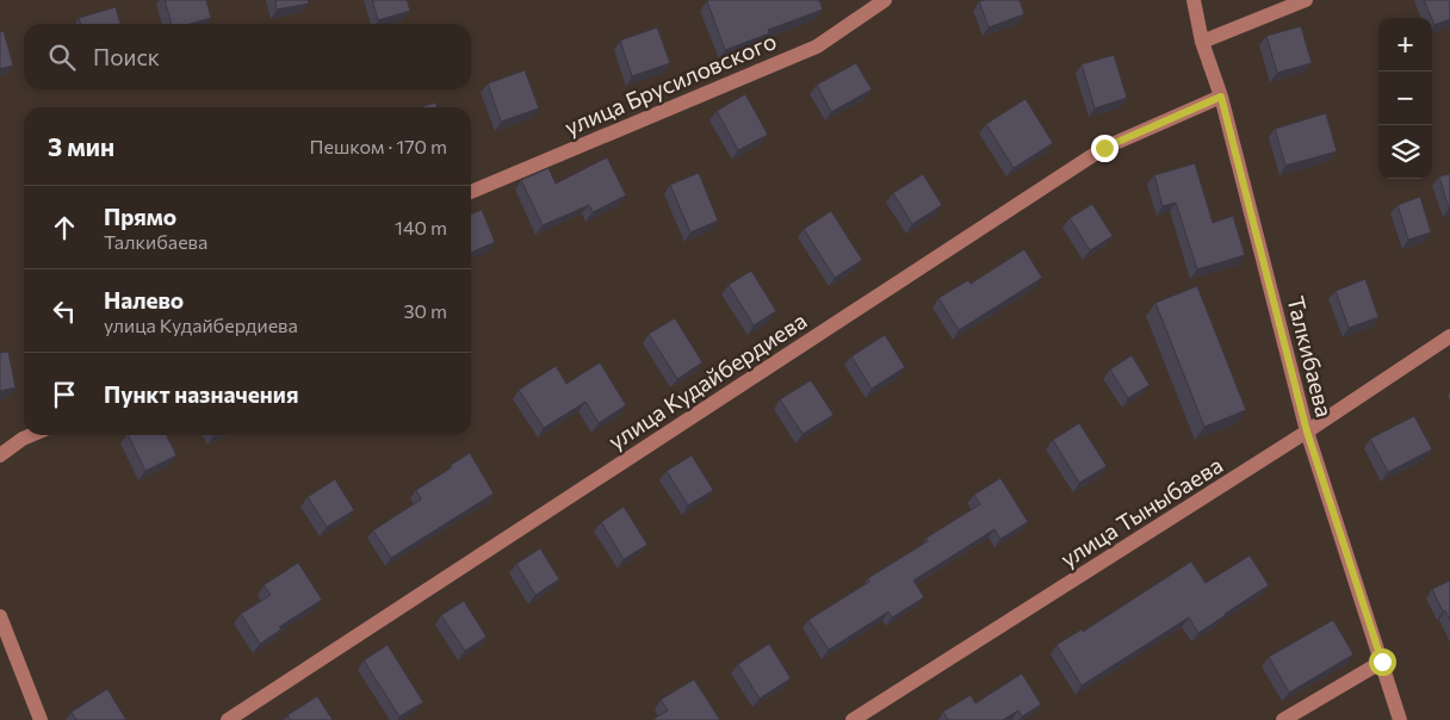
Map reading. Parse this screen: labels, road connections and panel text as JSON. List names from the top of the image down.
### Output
{
  "streets": {
    "street": [
      "улица Брусиловского",
      "Талкибаева",
      "улица Кудайбердиева",
      "улица Тыныбаева"
    ]
  },
  "crossings": [
    ["Талкибаева", "улица Кудайбердиева"],
    ["Талкибаева", "улица Тыныбаева"]
  ],
  "page": {
    "map_buttons": ["+", "−"],
    "search": "Поиск",
    "heading": ["3 мин", "Пешком · 170 m"],
    "list": [
      ["Прямо", "Талкибаева", "140 m"],
      ["Налево", "улица Кудайбердиева", "30 m"],
      "Пункт назначения"
    ]
  }
}
